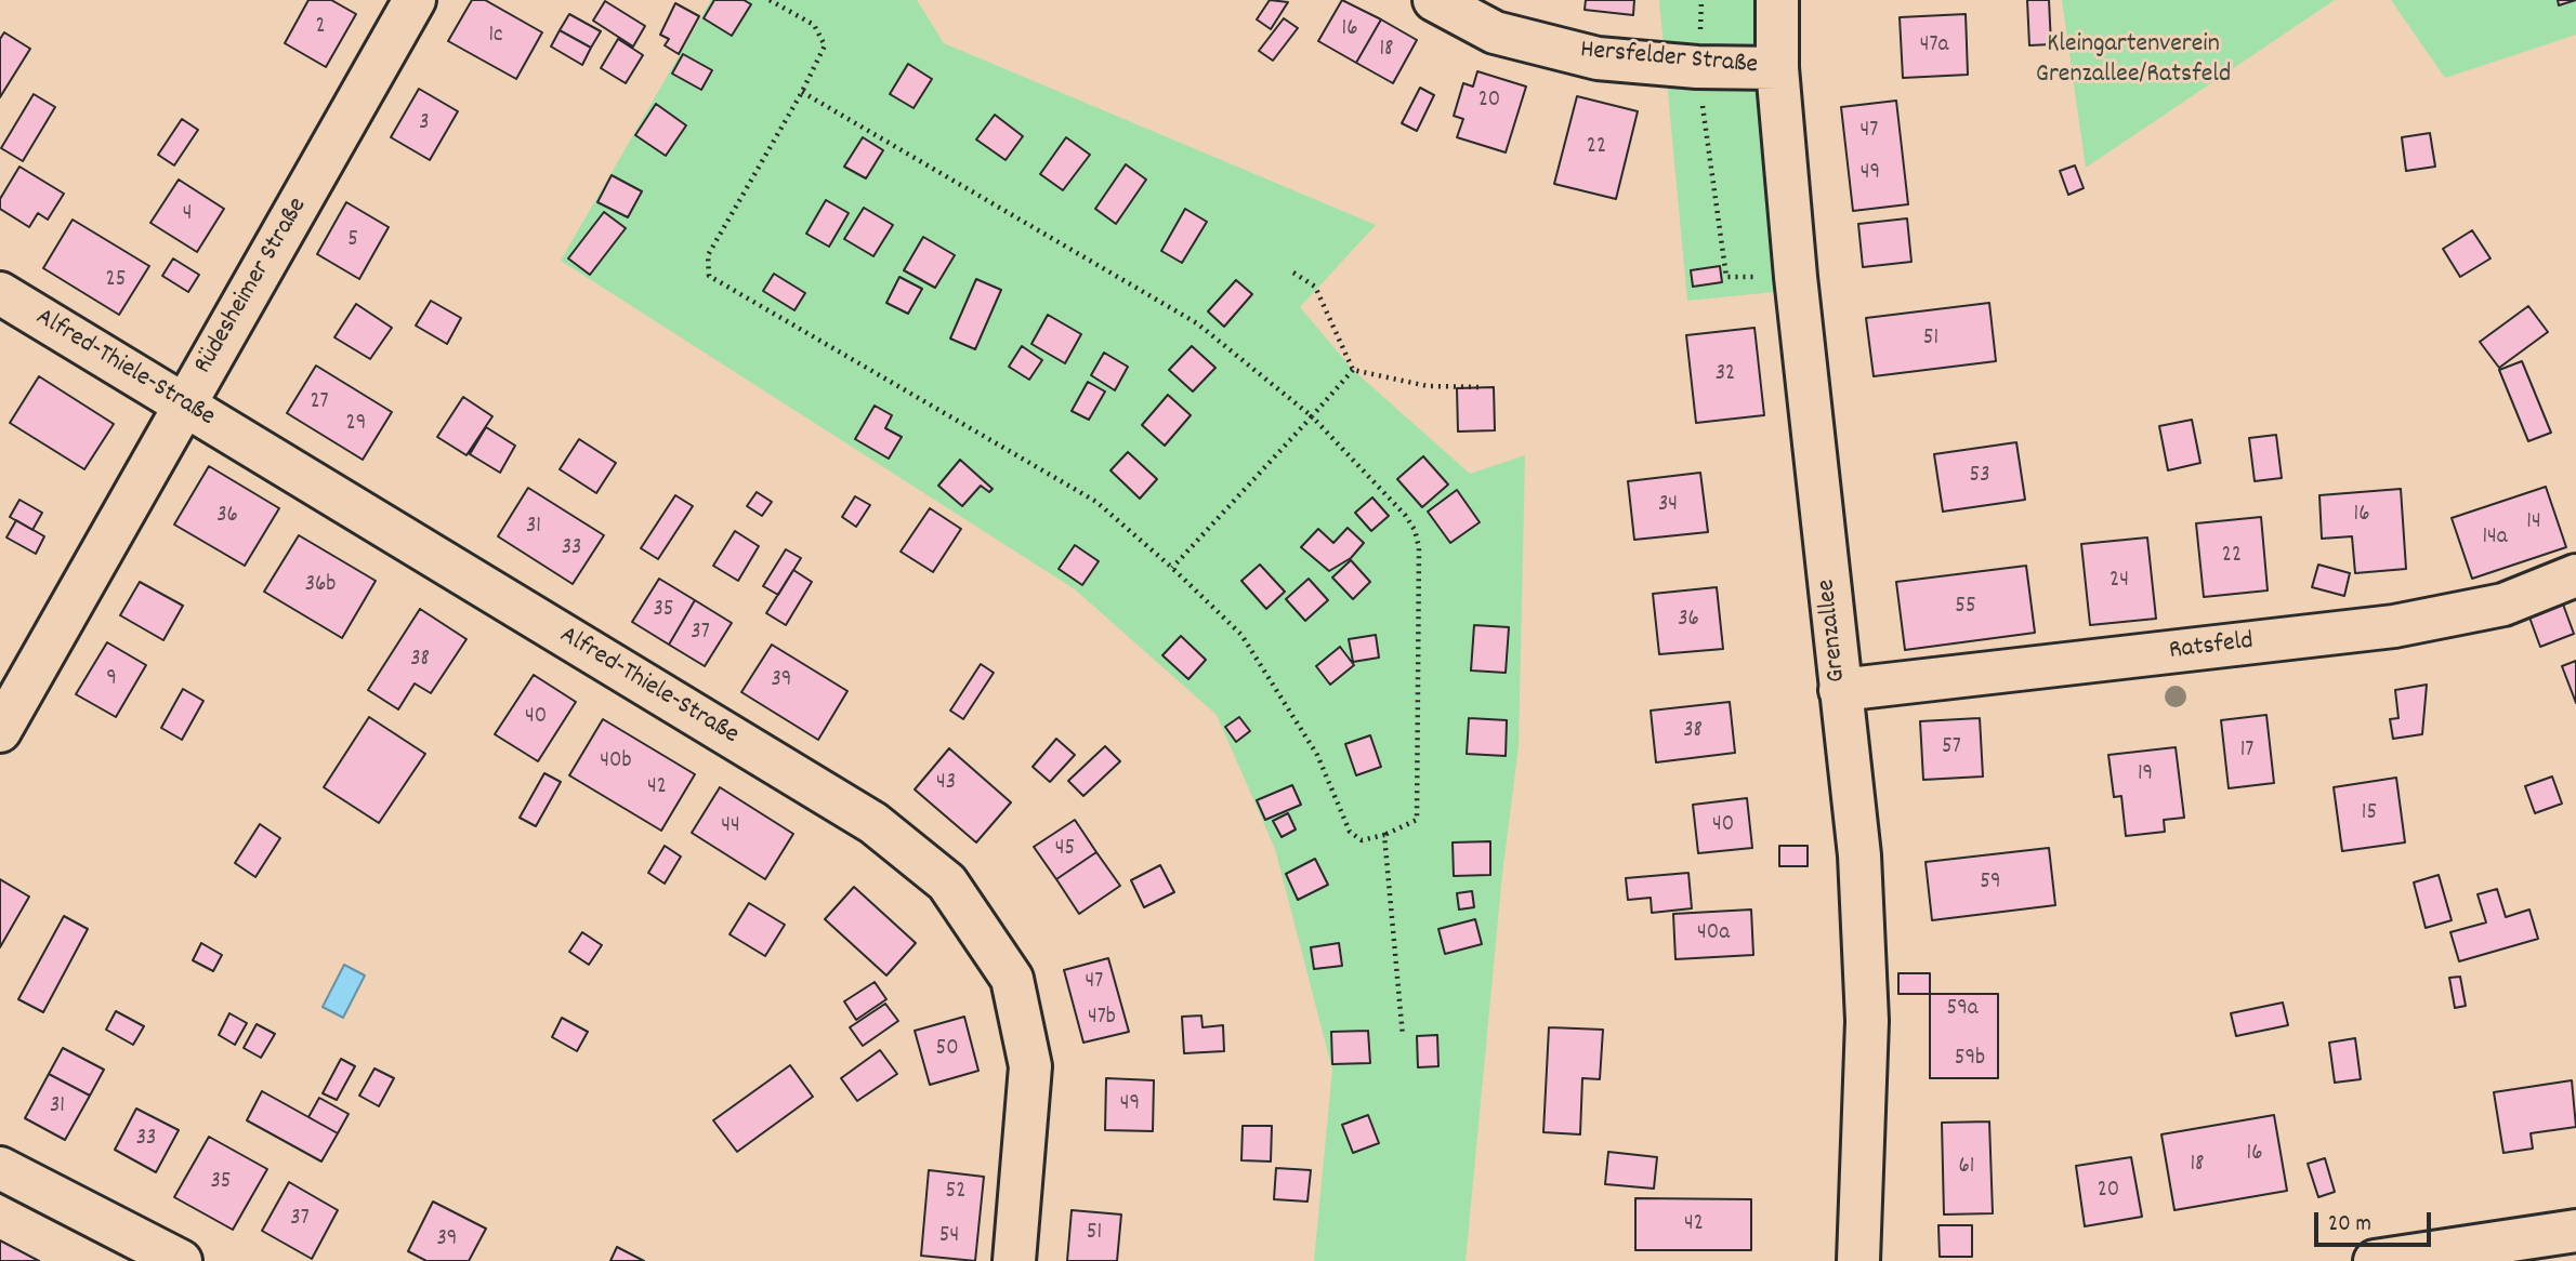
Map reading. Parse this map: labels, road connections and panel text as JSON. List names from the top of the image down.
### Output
{
  "streets": {
    "street": [
      "Hersfelder Straße",
      "Rüdesheimer Straße",
      "Alfred-Thiele-Straße",
      "Grenzallee",
      "Ratsfeld"
    ]
  },
  "crossings": [
    ["Hersfelder Straße", "Grenzallee"],
    ["Rüdesheimer Straße", "Alfred-Thiele-Straße"],
    ["Grenzallee", "Ratsfeld"]
  ],
  "parks": ["Kleingartenverein Grenzallee/Ratsfeld"],
  "house_numbers": [
    "2",
    "16",
    "1c",
    "47a",
    "18",
    "20",
    "3",
    "47",
    "22",
    "49",
    "4",
    "5",
    "25",
    "51",
    "32",
    "27",
    "29",
    "53",
    "34",
    "16",
    "36",
    "14",
    "31",
    "14a",
    "33",
    "22",
    "24",
    "36b",
    "55",
    "35",
    "36",
    "37",
    "38",
    "9",
    "39",
    "40",
    "38",
    "57",
    "17",
    "40b",
    "19",
    "43",
    "42",
    "15",
    "40",
    "44",
    "45",
    "59",
    "40a",
    "47",
    "59a",
    "47b",
    "50",
    "59b",
    "49",
    "31",
    "33",
    "16",
    "18",
    "61",
    "35",
    "20",
    "52",
    "37",
    "42",
    "51",
    "54",
    "39"
  ],
  "scale_bar": "20 m"
}
